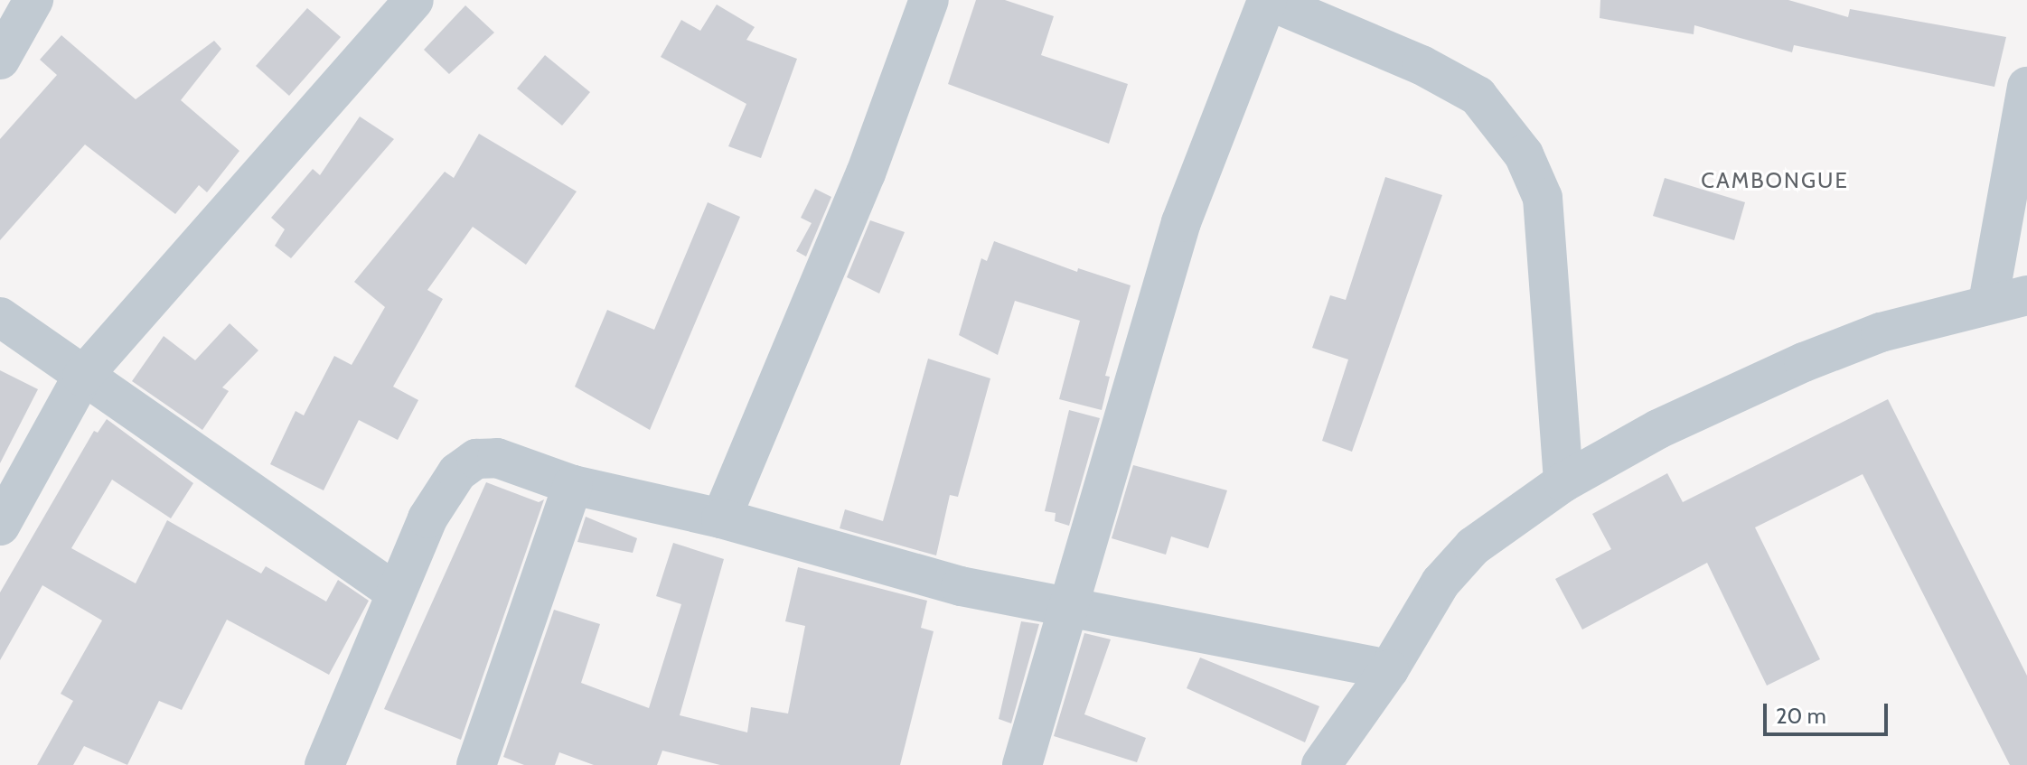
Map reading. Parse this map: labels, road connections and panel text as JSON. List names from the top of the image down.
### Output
{
  "districts": ["CAMBONGUE"],
  "scale_bar": "20 m"
}
